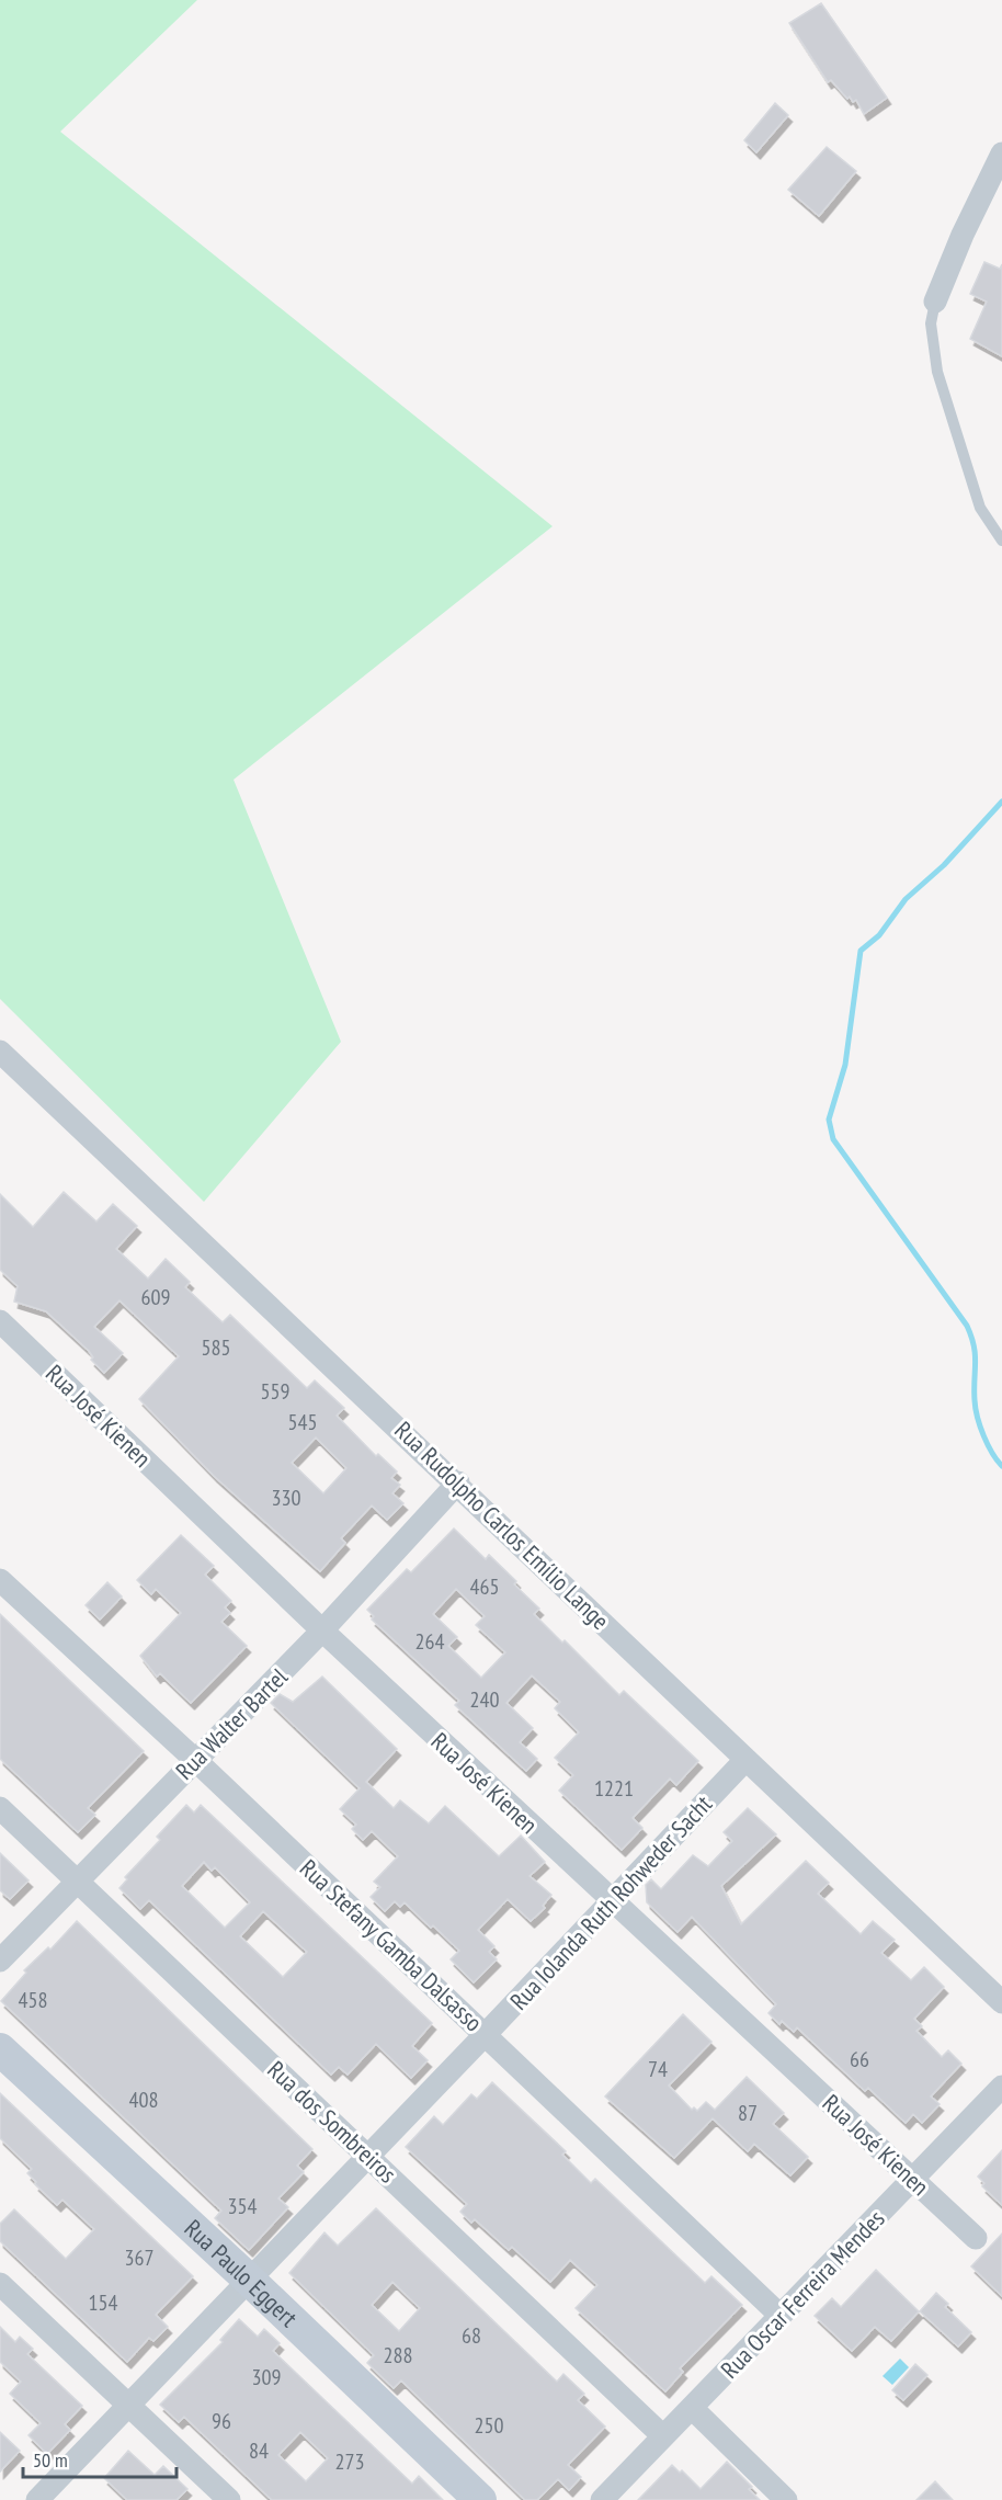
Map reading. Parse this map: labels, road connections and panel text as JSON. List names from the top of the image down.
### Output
{
  "streets": {
    "street": [
      "Rua José Kienen",
      "Rua Rudolpho Carlos Emílio Lange",
      "Rua Walter Bartel",
      "Rua Iolanda Ruth Rohweder Sacht",
      "Rua Stefany Gamba Dalsasso",
      "Rua dos Sombreiros",
      "Rua Paulo Eggert",
      "Rua Oscar Ferreira Mendes"
    ]
  },
  "crossings": [
    ["Rua José Kienen", "Rua Walter Bartel"],
    ["Rua José Kienen", "Rua Iolanda Ruth Rohweder Sacht"],
    ["Rua José Kienen", "Rua Oscar Ferreira Mendes"],
    ["Rua Rudolpho Carlos Emílio Lange", "Rua Walter Bartel"],
    ["Rua Rudolpho Carlos Emílio Lange", "Rua Iolanda Ruth Rohweder Sacht"],
    ["Rua Walter Bartel", "Rua Stefany Gamba Dalsasso"],
    ["Rua Walter Bartel", "Rua dos Sombreiros"],
    ["Rua Iolanda Ruth Rohweder Sacht", "Rua Stefany Gamba Dalsasso"],
    ["Rua Iolanda Ruth Rohweder Sacht", "Rua dos Sombreiros"],
    ["Rua Iolanda Ruth Rohweder Sacht", "Rua Paulo Eggert"],
    ["Rua Stefany Gamba Dalsasso", "Rua Oscar Ferreira Mendes"],
    ["Rua dos Sombreiros", "Rua Oscar Ferreira Mendes"]
  ],
  "house_numbers": [
    "609",
    "585",
    "559",
    "545",
    "330",
    "465",
    "264",
    "240",
    "1221",
    "458",
    "66",
    "74",
    "408",
    "87",
    "354",
    "367",
    "154",
    "68",
    "288",
    "309",
    "96",
    "250",
    "84",
    "273"
  ],
  "scale_bar": "50 m"
}
